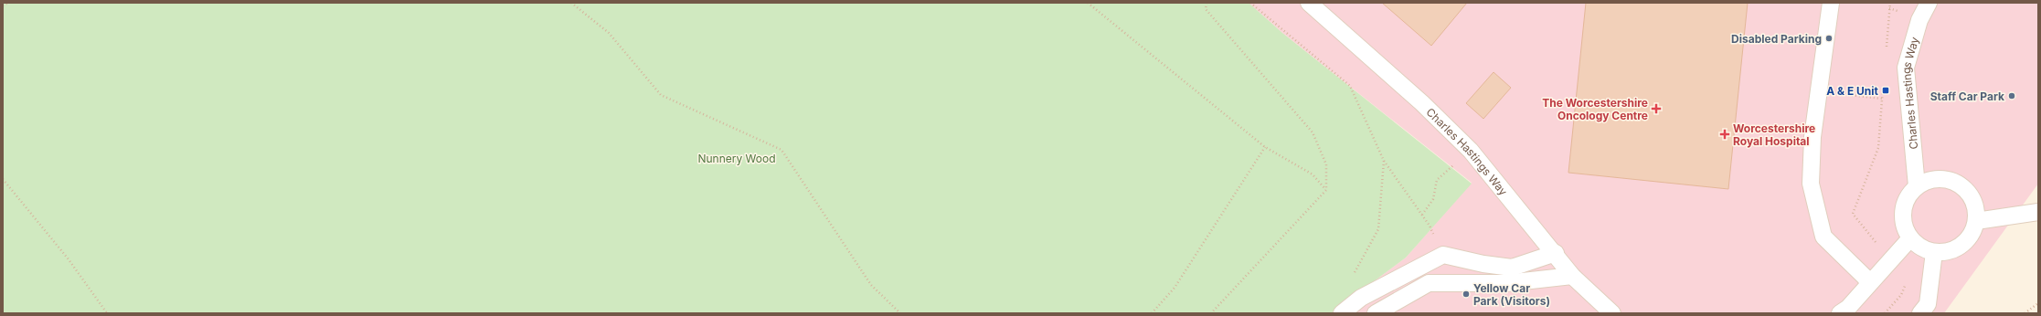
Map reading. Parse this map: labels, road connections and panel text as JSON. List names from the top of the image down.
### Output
{
  "streets": {
    "lane": ["Charles Hastings Way"]
  },
  "parks": ["Nunnery Wood"],
  "places": {
    "other": ["Disabled Parking", "Staff Car Park", "Yellow Car Park (Visitors)"],
    "transit": ["A & E Unit"],
    "health": ["The Worcestershire Oncology Centre", "Worcestershire Royal Hospital"]
  }
}
